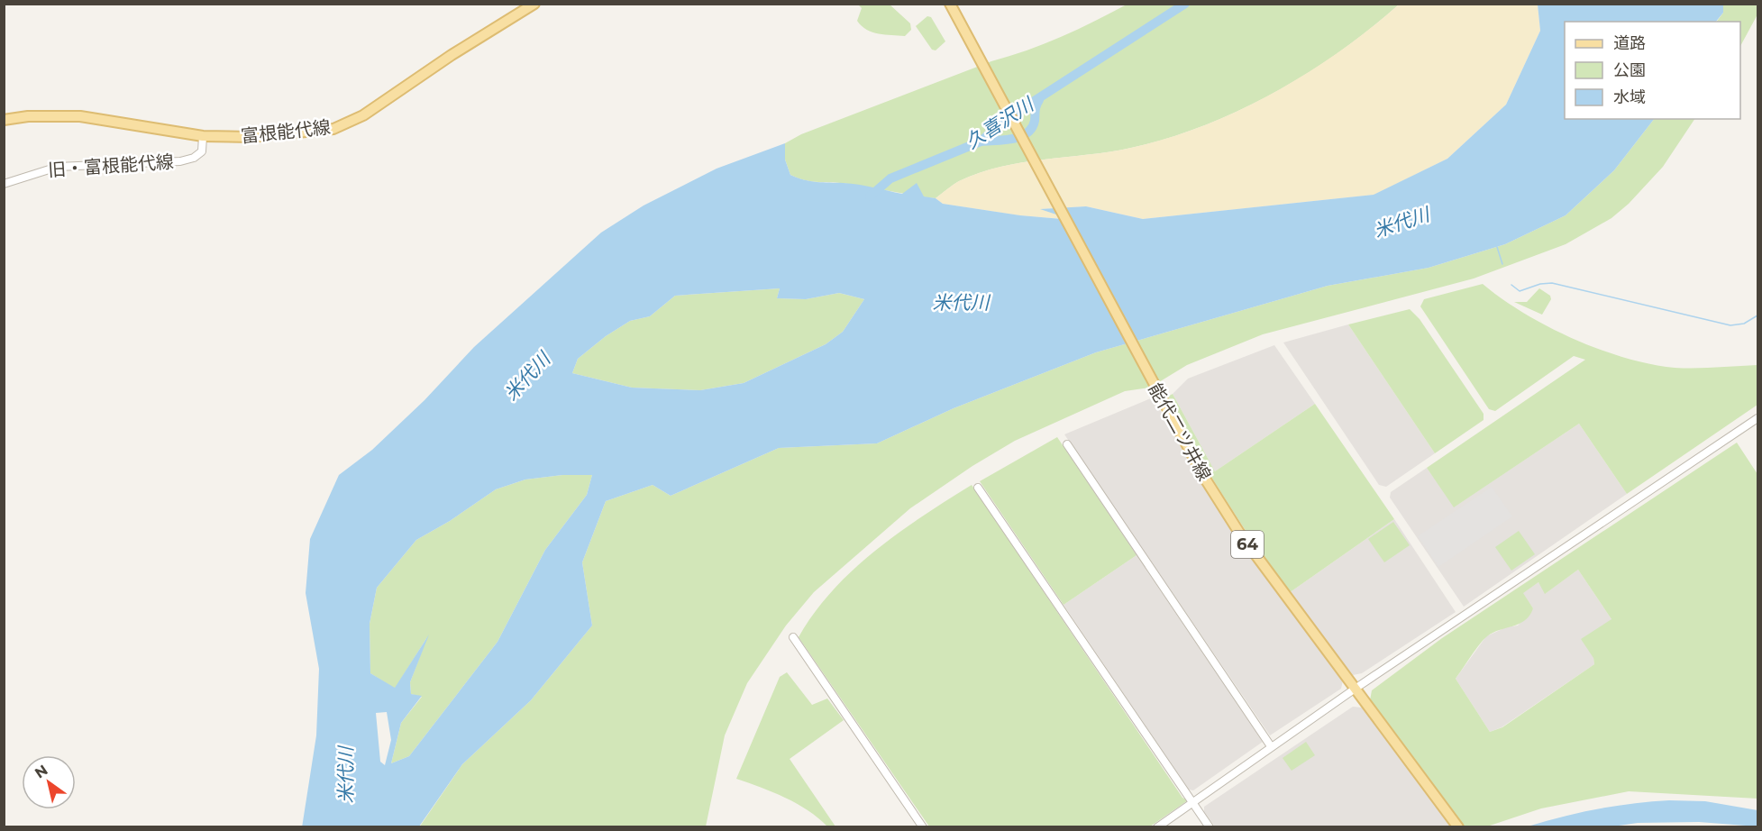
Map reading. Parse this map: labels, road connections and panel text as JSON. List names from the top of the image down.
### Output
{
  "streets": {
    "main road": ["富根能代線", "能代二ツ井線", "64"],
    "street": ["旧・富根能代線"]
  },
  "crossings": [
    ["富根能代線", "旧・富根能代線"]
  ],
  "water": ["久喜沢川", "米代川"],
  "legend": ["道路", "公園", "水域"],
  "north": "top left"
}
